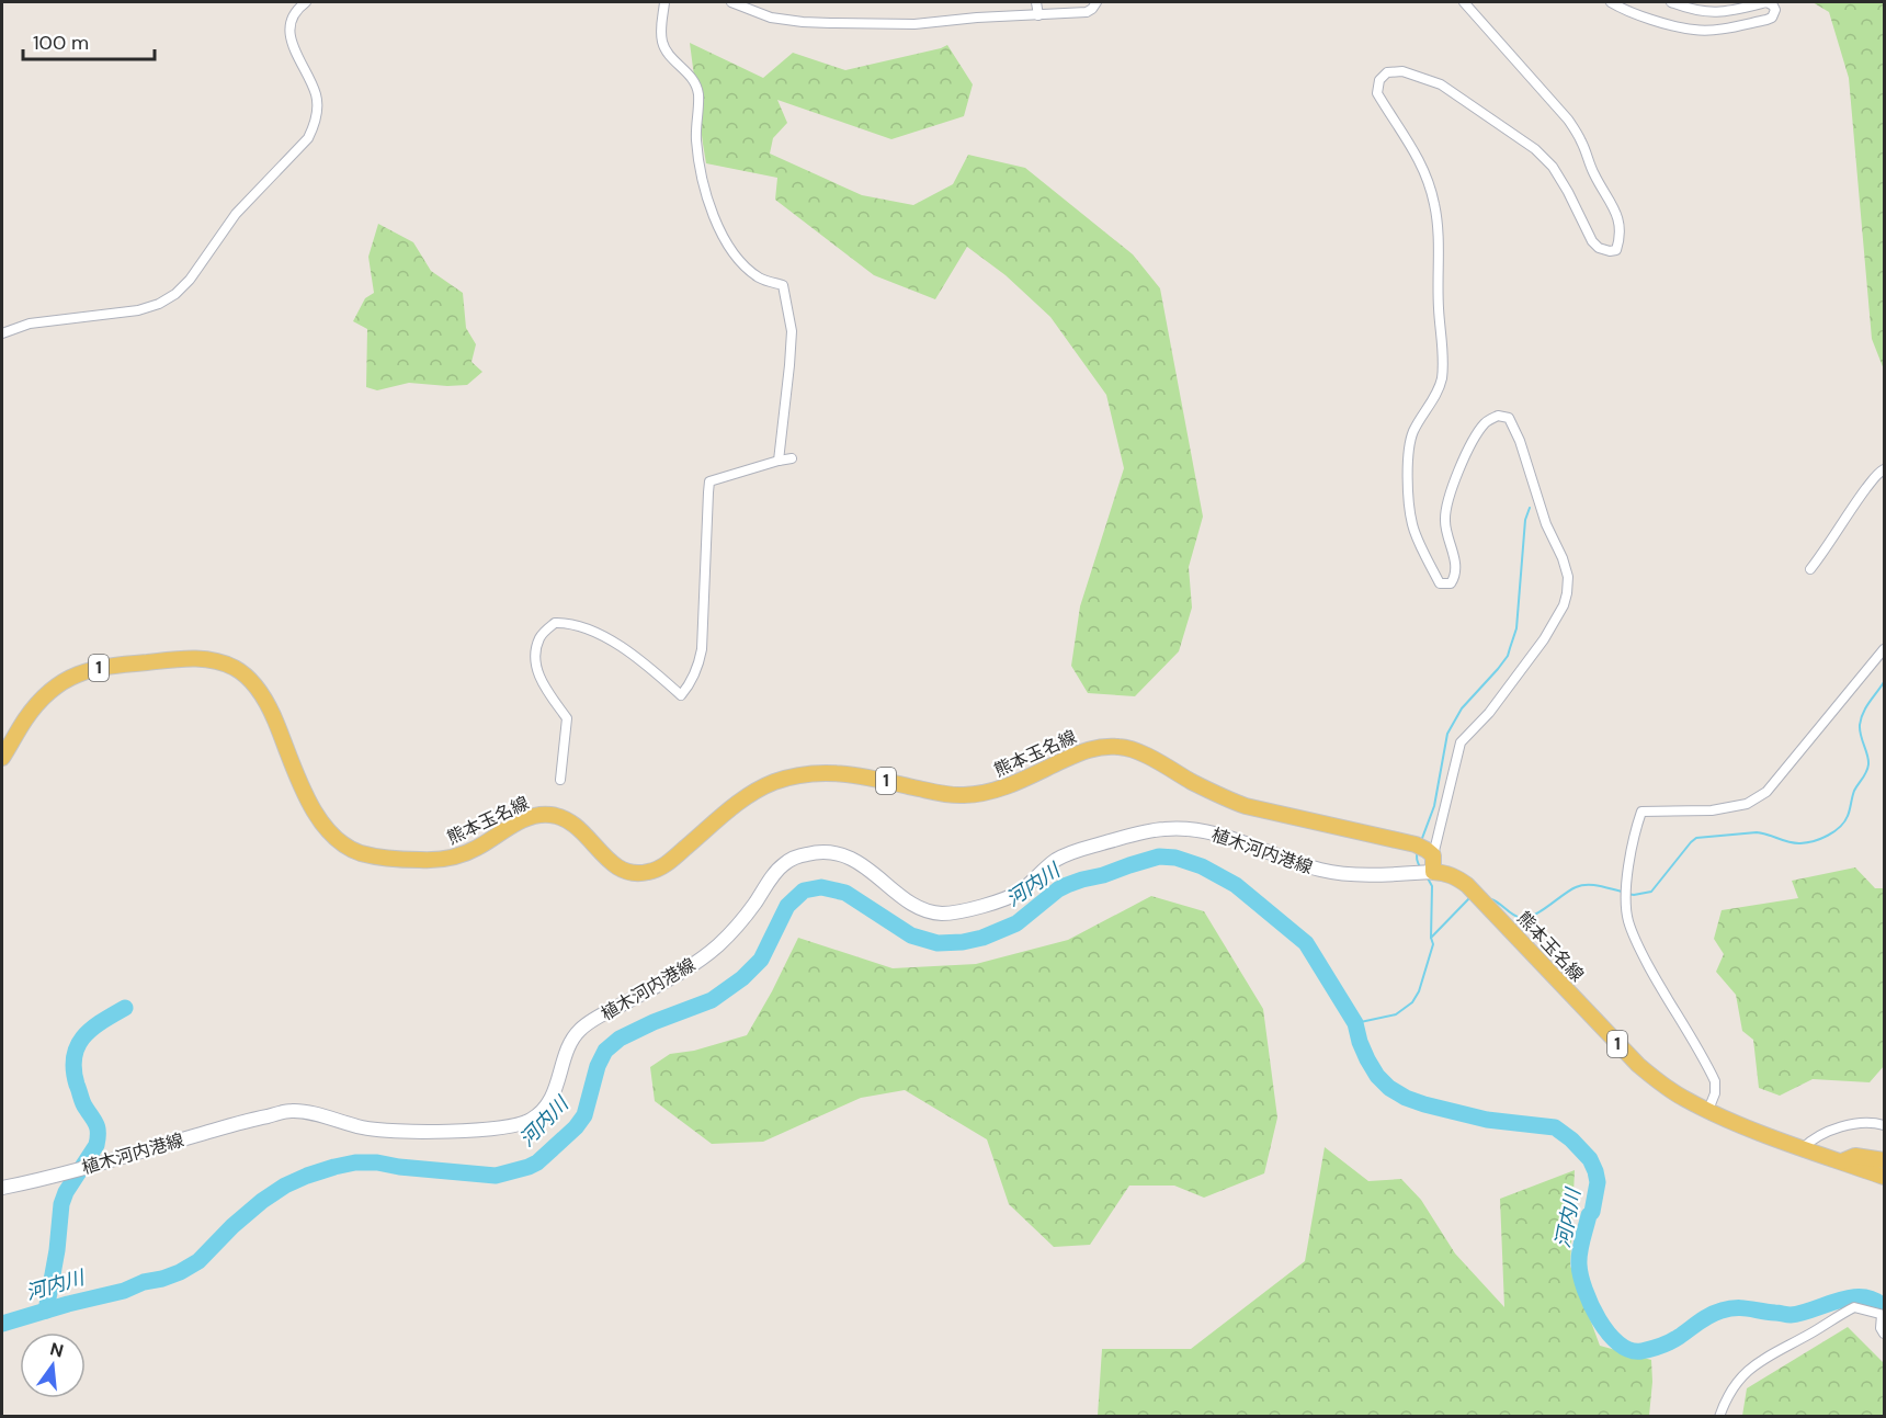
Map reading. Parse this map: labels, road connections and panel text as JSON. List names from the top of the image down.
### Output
{
  "streets": {
    "main road": ["1", "熊本玉名線", "植木河内港線"]
  },
  "crossings": [
    ["熊本玉名線", "植木河内港線"]
  ],
  "water": ["河内川"],
  "scale_bar": "100 m",
  "north": "top"
}
